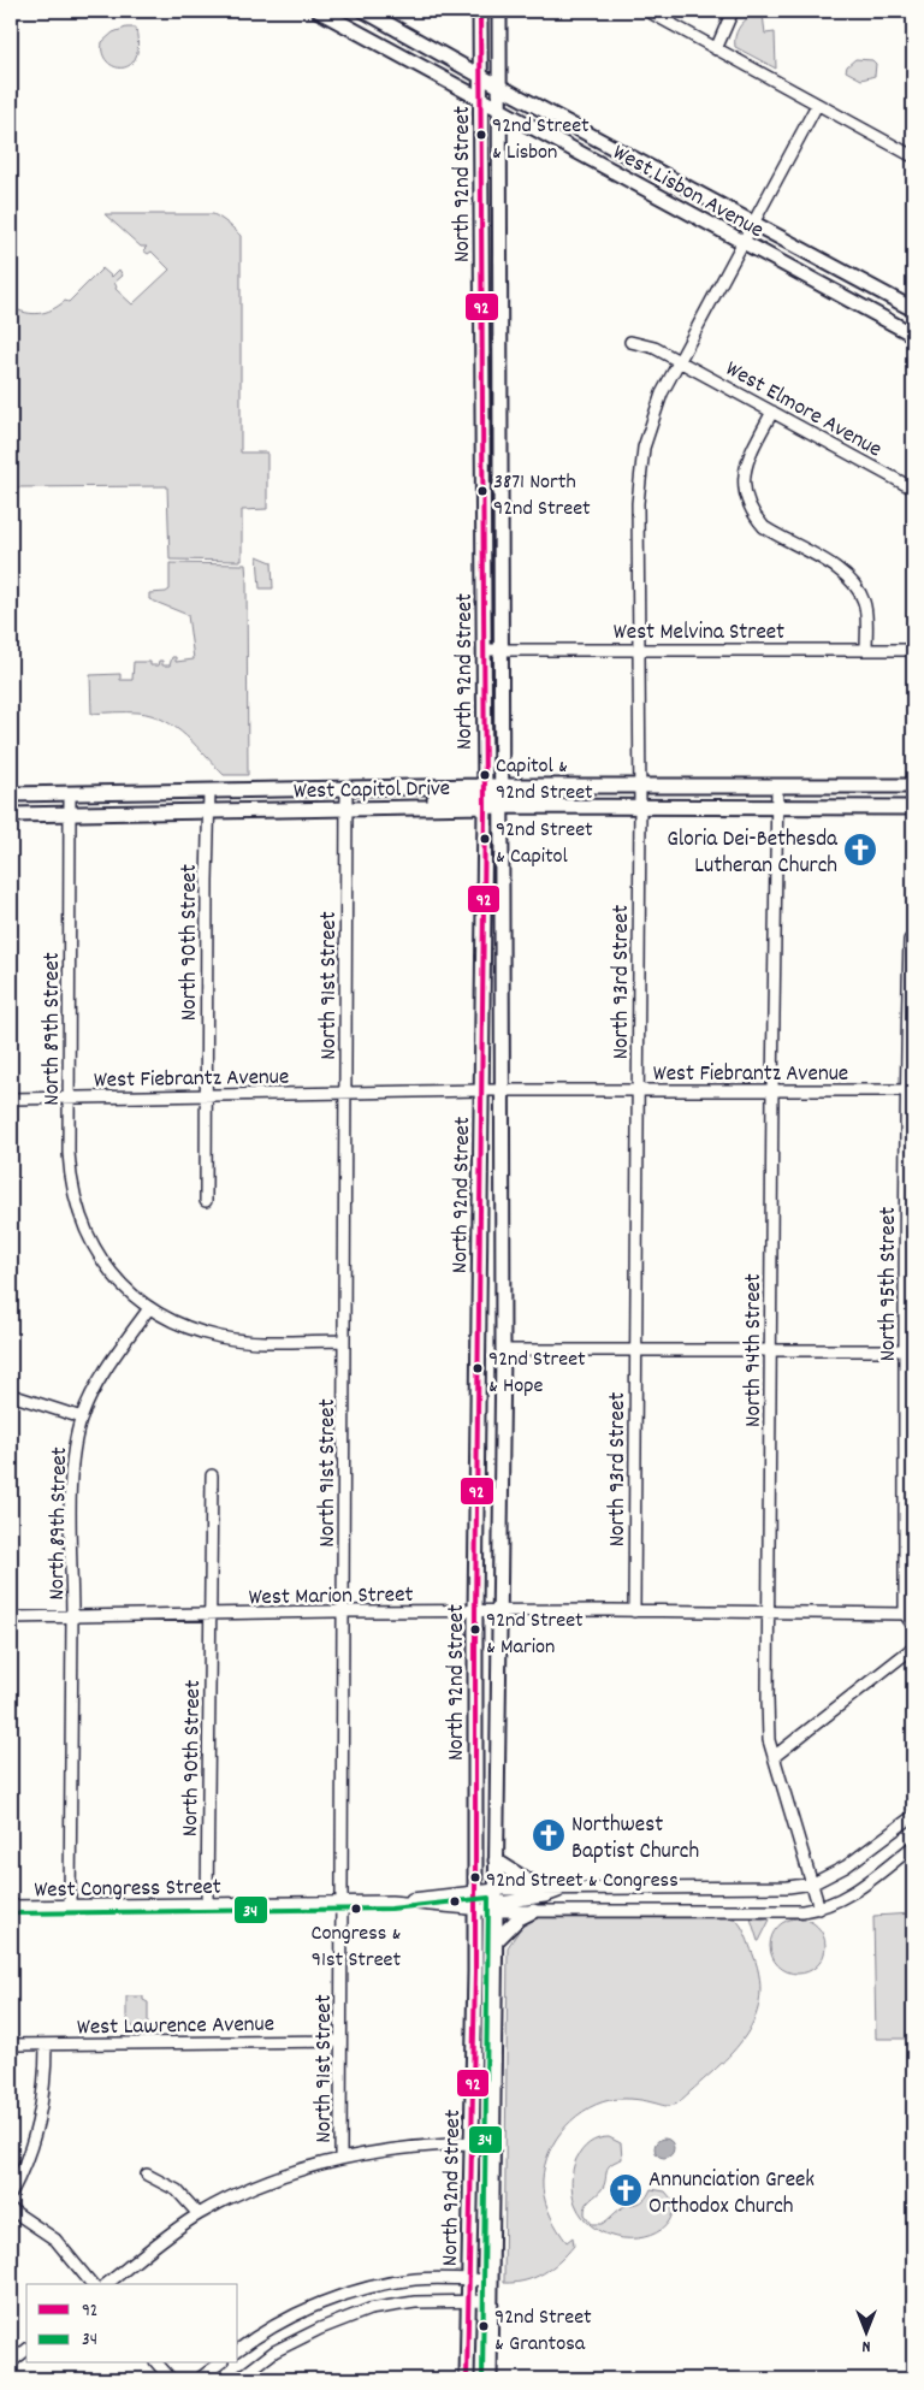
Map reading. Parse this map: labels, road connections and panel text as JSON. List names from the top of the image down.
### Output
{
  "streets": {
    "main road": ["North 92nd Street", "West Lisbon Avenue", "West Capitol Drive"],
    "street": [
      "West Elmore Avenue",
      "West Melvina Street",
      "North 90th Street",
      "North 93rd Street",
      "North 91st Street",
      "North 89th Street",
      "West Fiebrantz Avenue",
      "North 95th Street",
      "North 94th Street",
      "West Marion Street",
      "West Congress Street",
      "West Lawrence Avenue"
    ]
  },
  "crossings": [
    ["North 92nd Street", "West Lisbon Avenue"],
    ["North 92nd Street", "West Melvina Street"],
    ["North 92nd Street", "West Capitol Drive"],
    ["North 92nd Street", "West Fiebrantz Avenue"],
    ["North 92nd Street", "West Marion Street"],
    ["North 92nd Street", "West Congress Street"],
    ["West Lisbon Avenue", "North 93rd Street"],
    ["West Elmore Avenue", "North 93rd Street"],
    ["West Melvina Street", "North 93rd Street"],
    ["West Capitol Drive", "North 90th Street"],
    ["West Capitol Drive", "North 93rd Street"],
    ["West Capitol Drive", "North 91st Street"],
    ["West Capitol Drive", "North 89th Street"],
    ["West Capitol Drive", "North 94th Street"],
    ["North 90th Street", "West Fiebrantz Avenue"],
    ["North 90th Street", "West Marion Street"],
    ["North 90th Street", "West Congress Street"],
    ["North 93rd Street", "West Fiebrantz Avenue"],
    ["North 93rd Street", "West Marion Street"],
    ["North 91st Street", "West Fiebrantz Avenue"],
    ["North 91st Street", "West Marion Street"],
    ["North 91st Street", "West Congress Street"],
    ["North 91st Street", "West Lawrence Avenue"],
    ["North 89th Street", "West Fiebrantz Avenue"],
    ["North 89th Street", "West Marion Street"],
    ["North 89th Street", "West Congress Street"],
    ["West Fiebrantz Avenue", "North 95th Street"],
    ["West Fiebrantz Avenue", "North 94th Street"],
    ["North 95th Street", "West Marion Street"],
    ["North 94th Street", "West Marion Street"],
    ["North 94th Street", "West Congress Street"]
  ],
  "places": {
    "other": [
      "92nd Street & Lisbon",
      "3871 North 92nd Street",
      "Capitol & 92nd Street",
      "92nd Street & Capitol",
      "92nd Street & Hope",
      "92nd Street & Marion",
      "92nd Street & Congress",
      "Congress & 91st Street",
      "92nd Street & Grantosa"
    ],
    "church": ["Gloria Dei-Bethesda Lutheran Church", "Northwest Baptist Church", "Annunciation Greek Orthodox Church"]
  },
  "lines": ["transit line 92", "transit line 34"],
  "legend": ["92", "34"],
  "north": "bottom"
}
